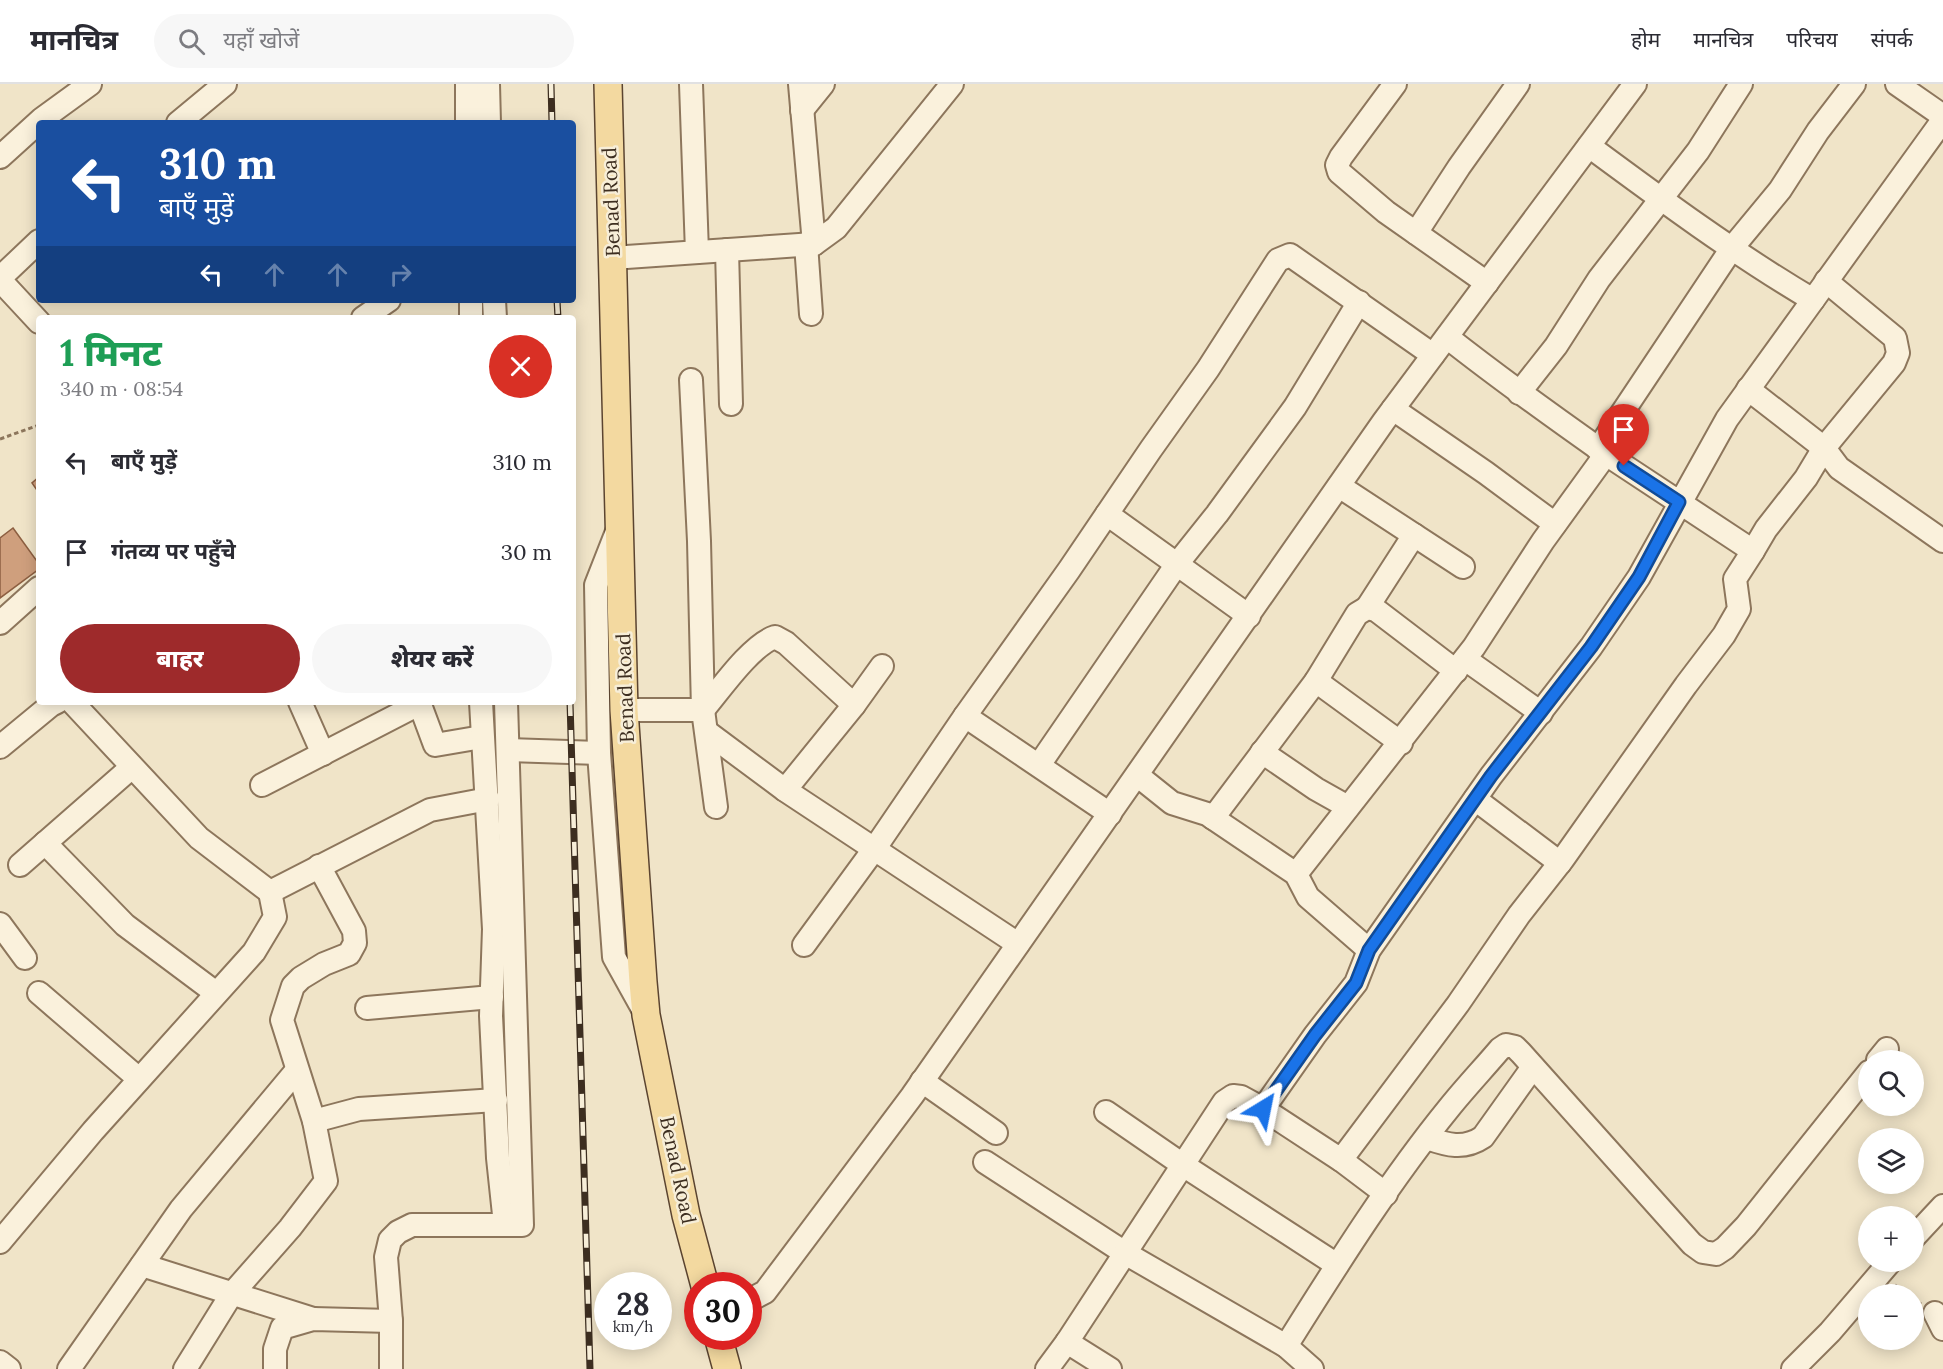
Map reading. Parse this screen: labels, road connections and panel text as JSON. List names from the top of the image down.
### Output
{
  "streets": {
    "main road": ["Benad Road"]
  },
  "page": {
    "header": "मानचित्र",
    "search": "यहाँ खोजें",
    "nav": [
      "होम",
      "मानचित्र",
      "परिचय",
      "संपर्क"
    ],
    "turn": ["310 m", "बाएँ मुड़ें"],
    "heading": ["1 मिनट", "340 m · 08:54"],
    "list": [
      {
        "name": "बाएँ मुड़ें",
        "value": "310 m"
      },
      {
        "name": "गंतव्य पर पहुँचे",
        "value": "30 m"
      }
    ],
    "buttons": ["बाहर", "शेयर करें"],
    "map_buttons": ["+", "−"],
    "speed": "28 km/h",
    "limit": "30"
  }
}
